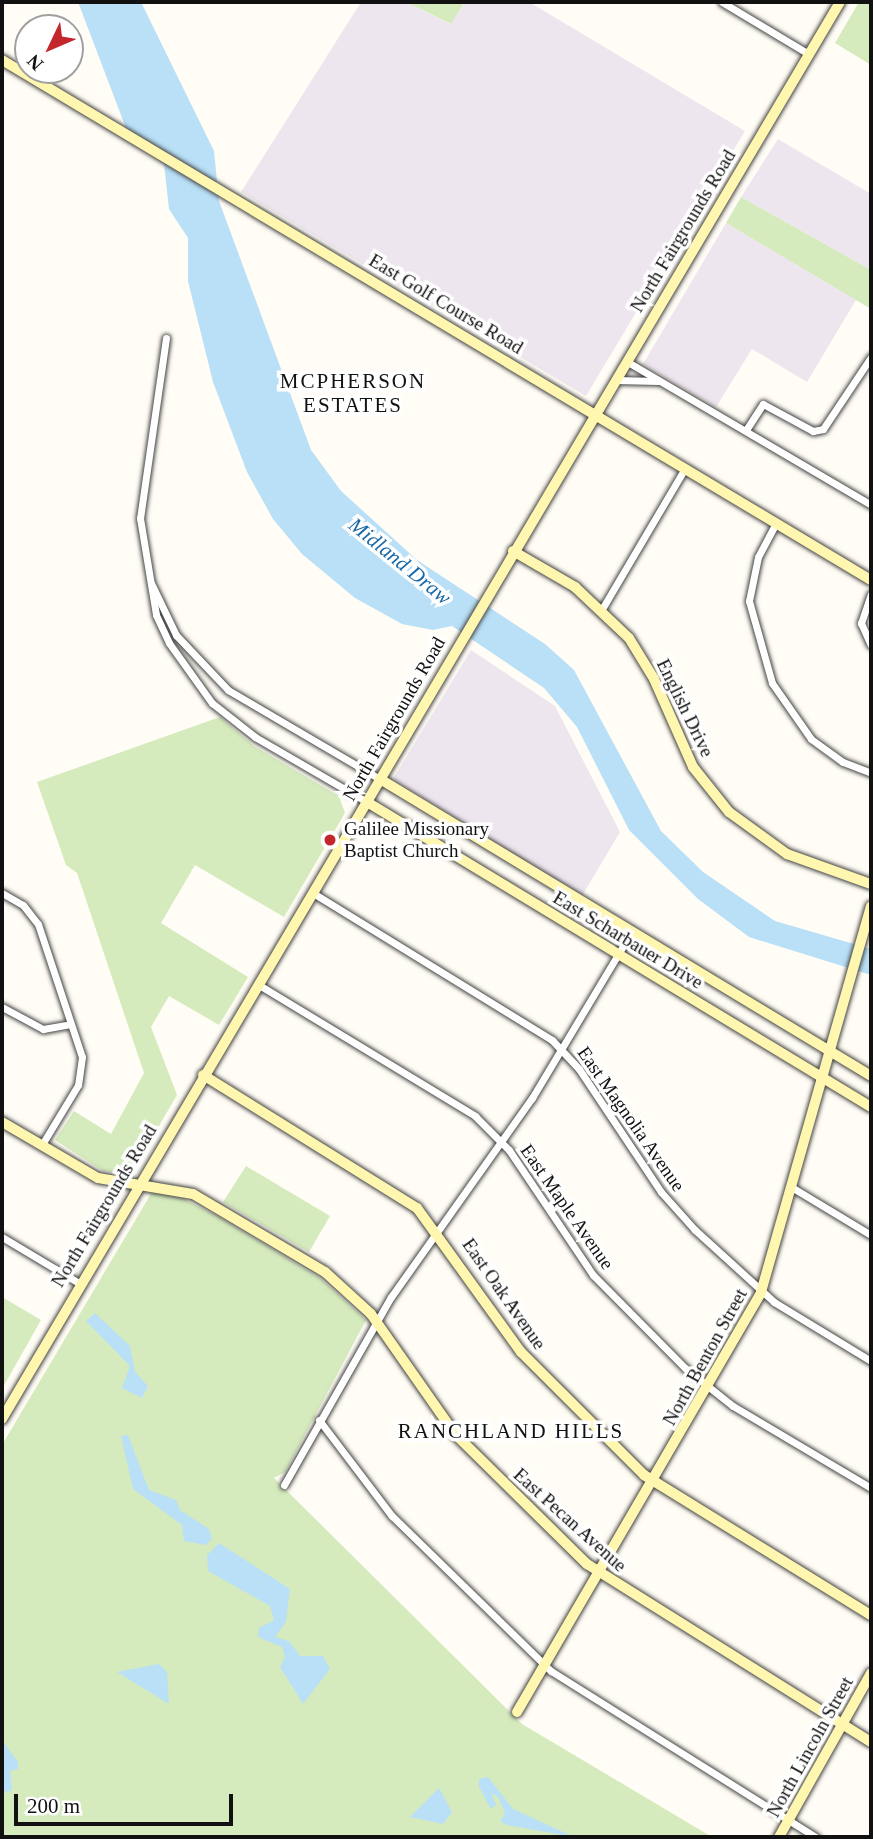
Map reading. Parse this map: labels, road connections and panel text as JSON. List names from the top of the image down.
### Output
{
  "streets": {
    "street": [
      "North Fairgrounds Road",
      "East Golf Course Road",
      "English Drive",
      "East Scharbauer Drive",
      "East Magnolia Avenue",
      "East Maple Avenue",
      "East Oak Avenue",
      "North Benton Street",
      "East Pecan Avenue",
      "North Lincoln Street"
    ]
  },
  "crossings": [
    ["North Fairgrounds Road", "East Golf Course Road"],
    ["North Fairgrounds Road", "English Drive"],
    ["North Fairgrounds Road", "East Scharbauer Drive"],
    ["North Fairgrounds Road", "East Magnolia Avenue"],
    ["North Fairgrounds Road", "East Maple Avenue"],
    ["North Fairgrounds Road", "East Oak Avenue"],
    ["North Fairgrounds Road", "East Pecan Avenue"],
    ["East Scharbauer Drive", "North Benton Street"],
    ["East Magnolia Avenue", "North Benton Street"],
    ["East Maple Avenue", "North Benton Street"],
    ["East Oak Avenue", "North Benton Street"],
    ["North Benton Street", "East Pecan Avenue"],
    ["East Pecan Avenue", "North Lincoln Street"]
  ],
  "districts": ["MCPHERSON ESTATES", "RANCHLAND HILLS"],
  "water": ["Midland Draw"],
  "places": ["Galilee Missionary Baptist Church"],
  "scale_bar": "200 m",
  "north": "bottom left"
}
